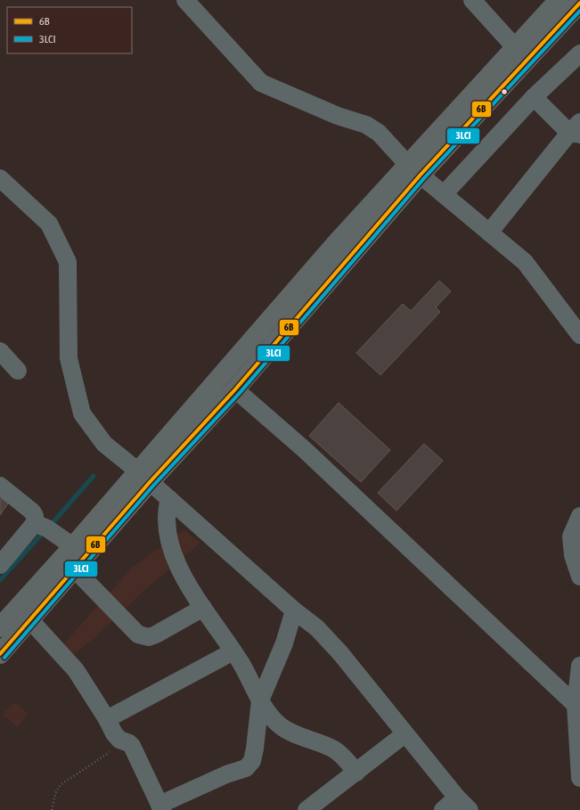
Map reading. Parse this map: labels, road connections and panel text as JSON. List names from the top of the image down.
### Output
{
  "lines": ["transit line 6B", "transit line 3LCI"],
  "legend": ["6B", "3LCI"]
}
